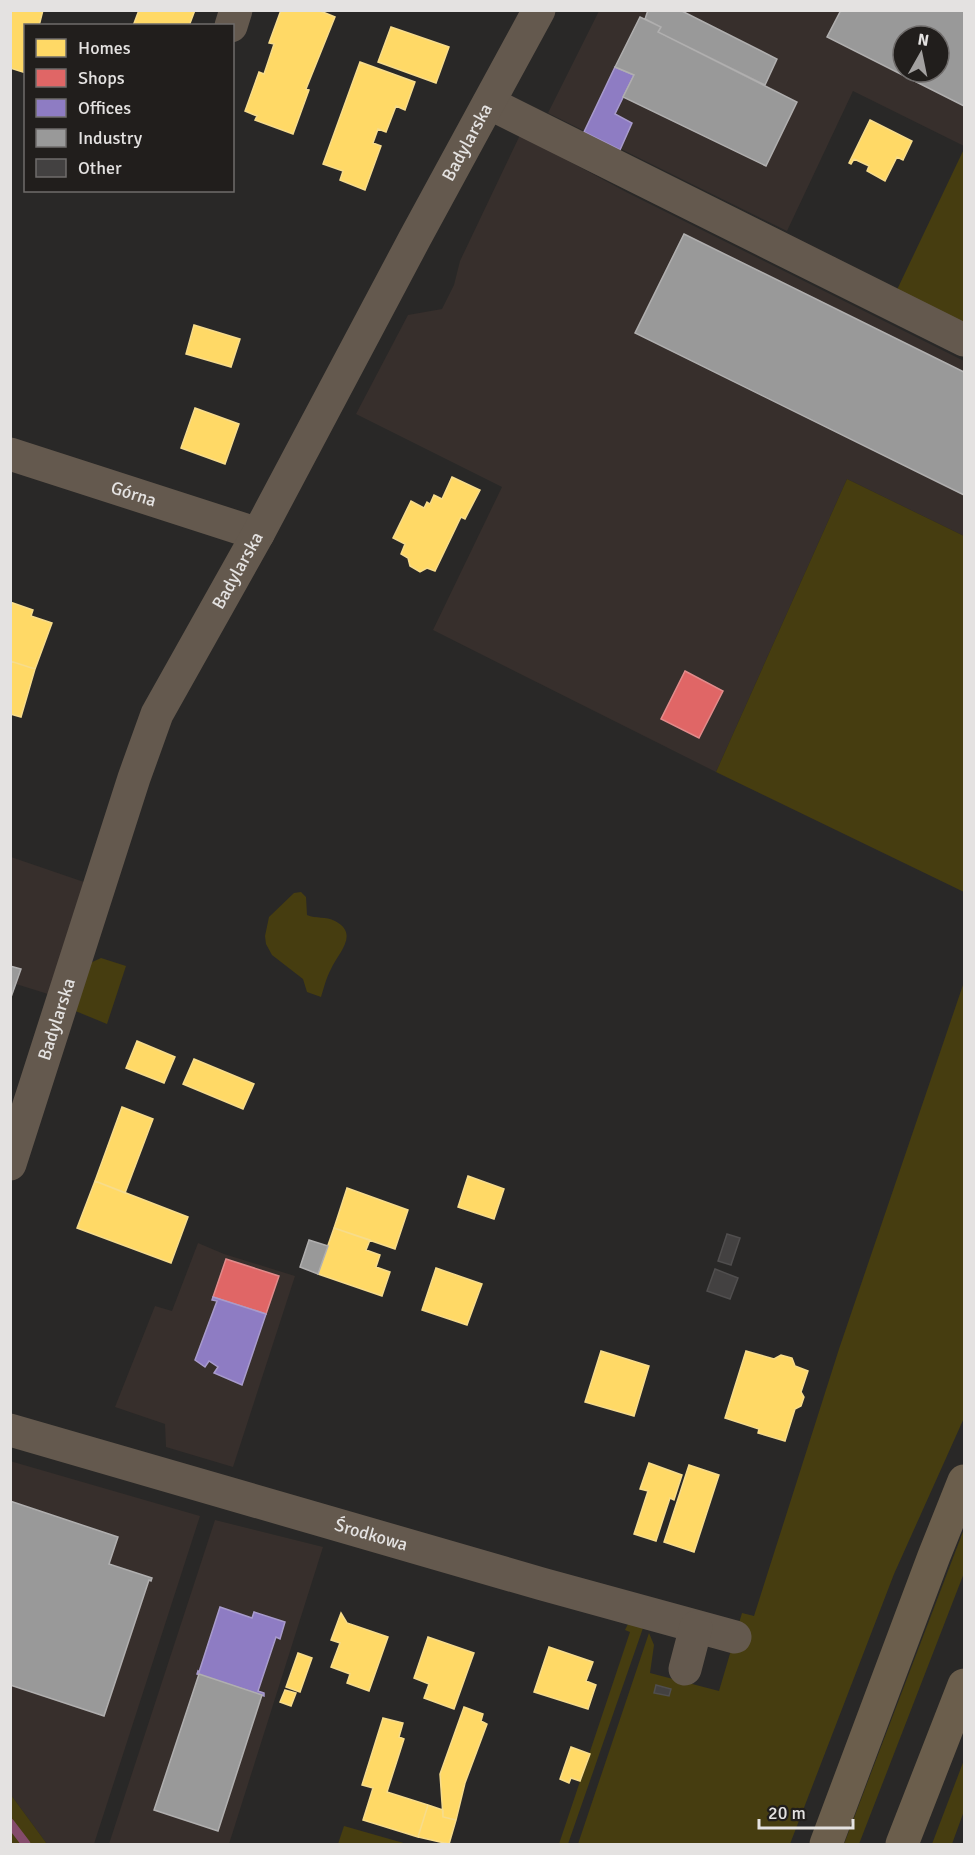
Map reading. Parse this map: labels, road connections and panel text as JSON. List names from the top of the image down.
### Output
{
  "streets": {
    "street": ["Badylarska", "Górna", "Środkowa"]
  },
  "crossings": [
    ["Badylarska", "Górna"]
  ],
  "legend": [
    "Homes",
    "Shops",
    "Offices",
    "Industry",
    "Other"
  ],
  "scale_bar": "20 m",
  "north": "top"
}
